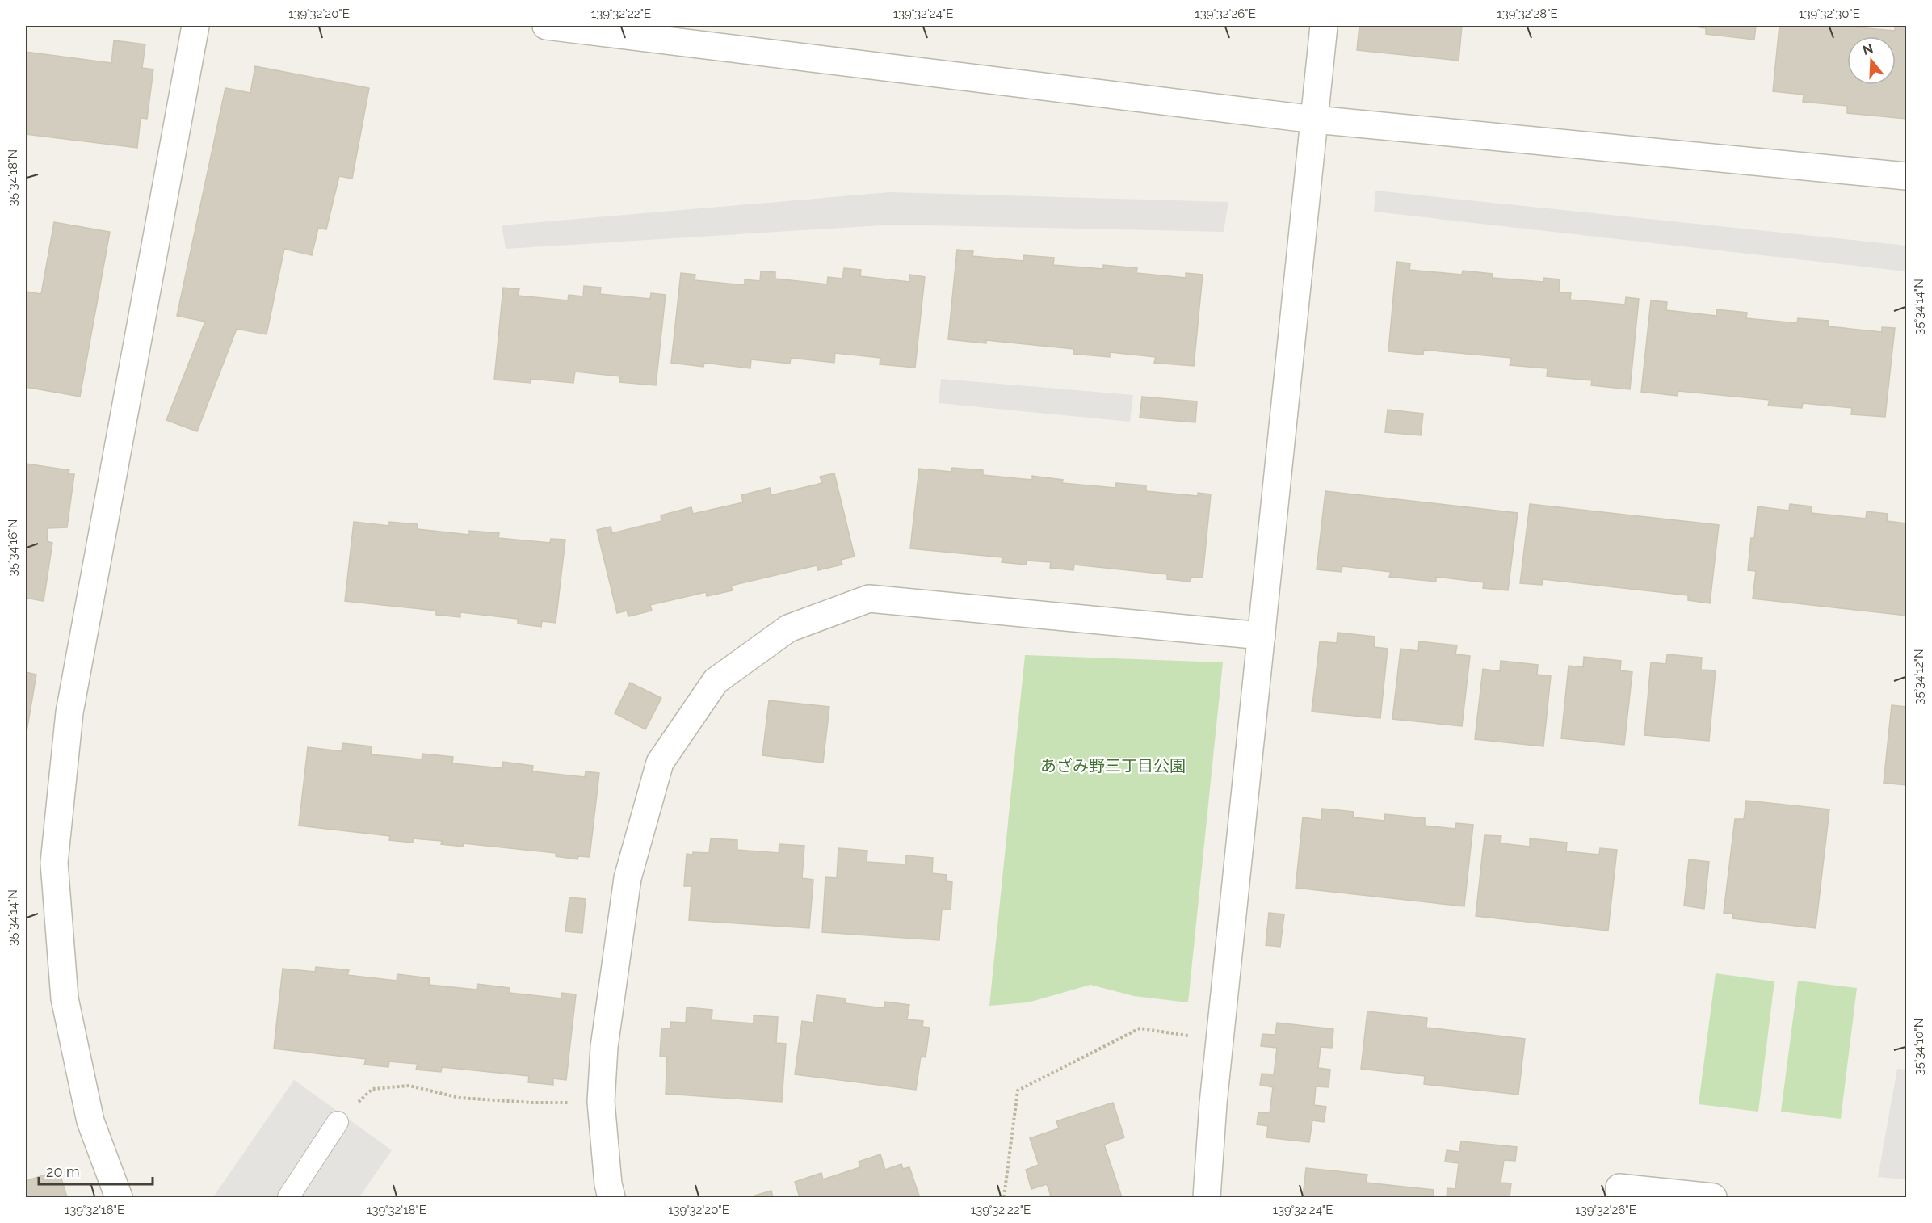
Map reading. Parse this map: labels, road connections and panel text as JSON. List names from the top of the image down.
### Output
{
  "parks": ["あざみ野三丁目公園"],
  "scale_bar": "20 m",
  "north": "top",
  "coordinates": [
    "139°32'20\"E",
    "139°32'22\"E",
    "139°32'24\"E",
    "139°32'26\"E",
    "139°32'28\"E",
    "139°32'30\"E",
    "35°34'18\"N",
    "35°34'14\"N",
    "35°34'16\"N",
    "35°34'12\"N",
    "35°34'10\"N",
    "139°32'16\"E",
    "139°32'18\"E"
  ]
}
